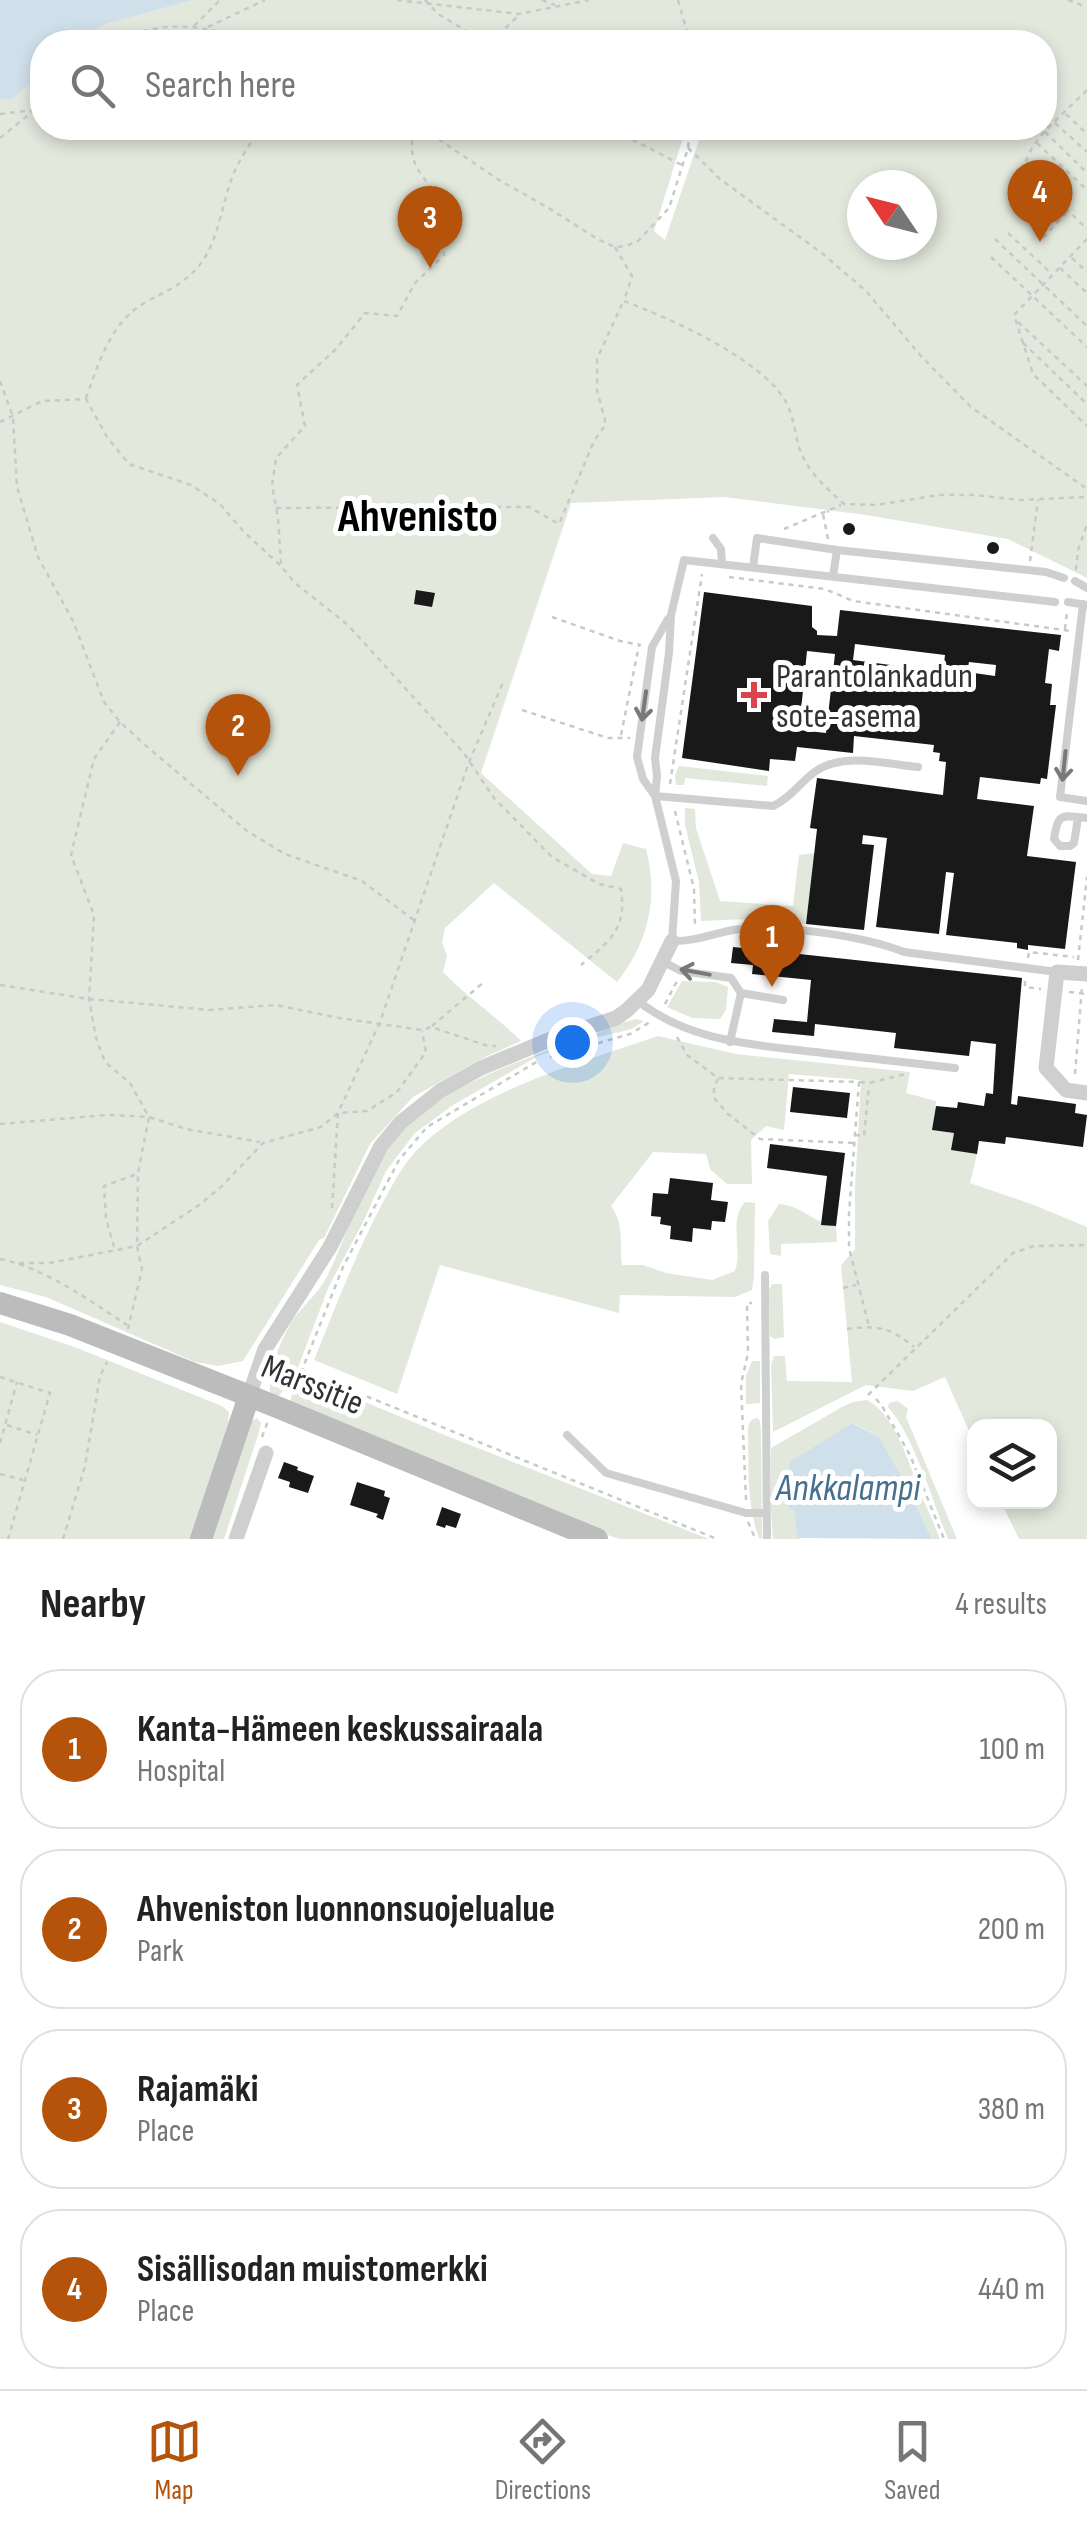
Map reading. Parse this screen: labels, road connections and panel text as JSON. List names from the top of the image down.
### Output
{
  "streets": {
    "main road": ["Marssitie"]
  },
  "districts": ["Ahvenisto"],
  "water": ["Ankkalampi"],
  "places": {
    "health": ["Parantolankadun sote-asema"]
  },
  "north": "top left",
  "page": {
    "search": "Search here",
    "pins": [
      "4",
      "3",
      "2",
      "1"
    ],
    "heading": ["Nearby", "4 results"],
    "list": [
      {
        "mark": "1",
        "name": "Kanta-Hämeen keskussairaala",
        "note": "Hospital",
        "value": "100 m"
      },
      {
        "mark": "2",
        "name": "Ahveniston luonnonsuojelualue",
        "note": "Park",
        "value": "200 m"
      },
      {
        "mark": "3",
        "name": "Rajamäki",
        "note": "Place",
        "value": "380 m"
      },
      {
        "mark": "4",
        "name": "Sisällisodan muistomerkki",
        "note": "Place",
        "value": "440 m"
      }
    ],
    "nav": ["Map", "Directions", "Saved"]
  }
}
